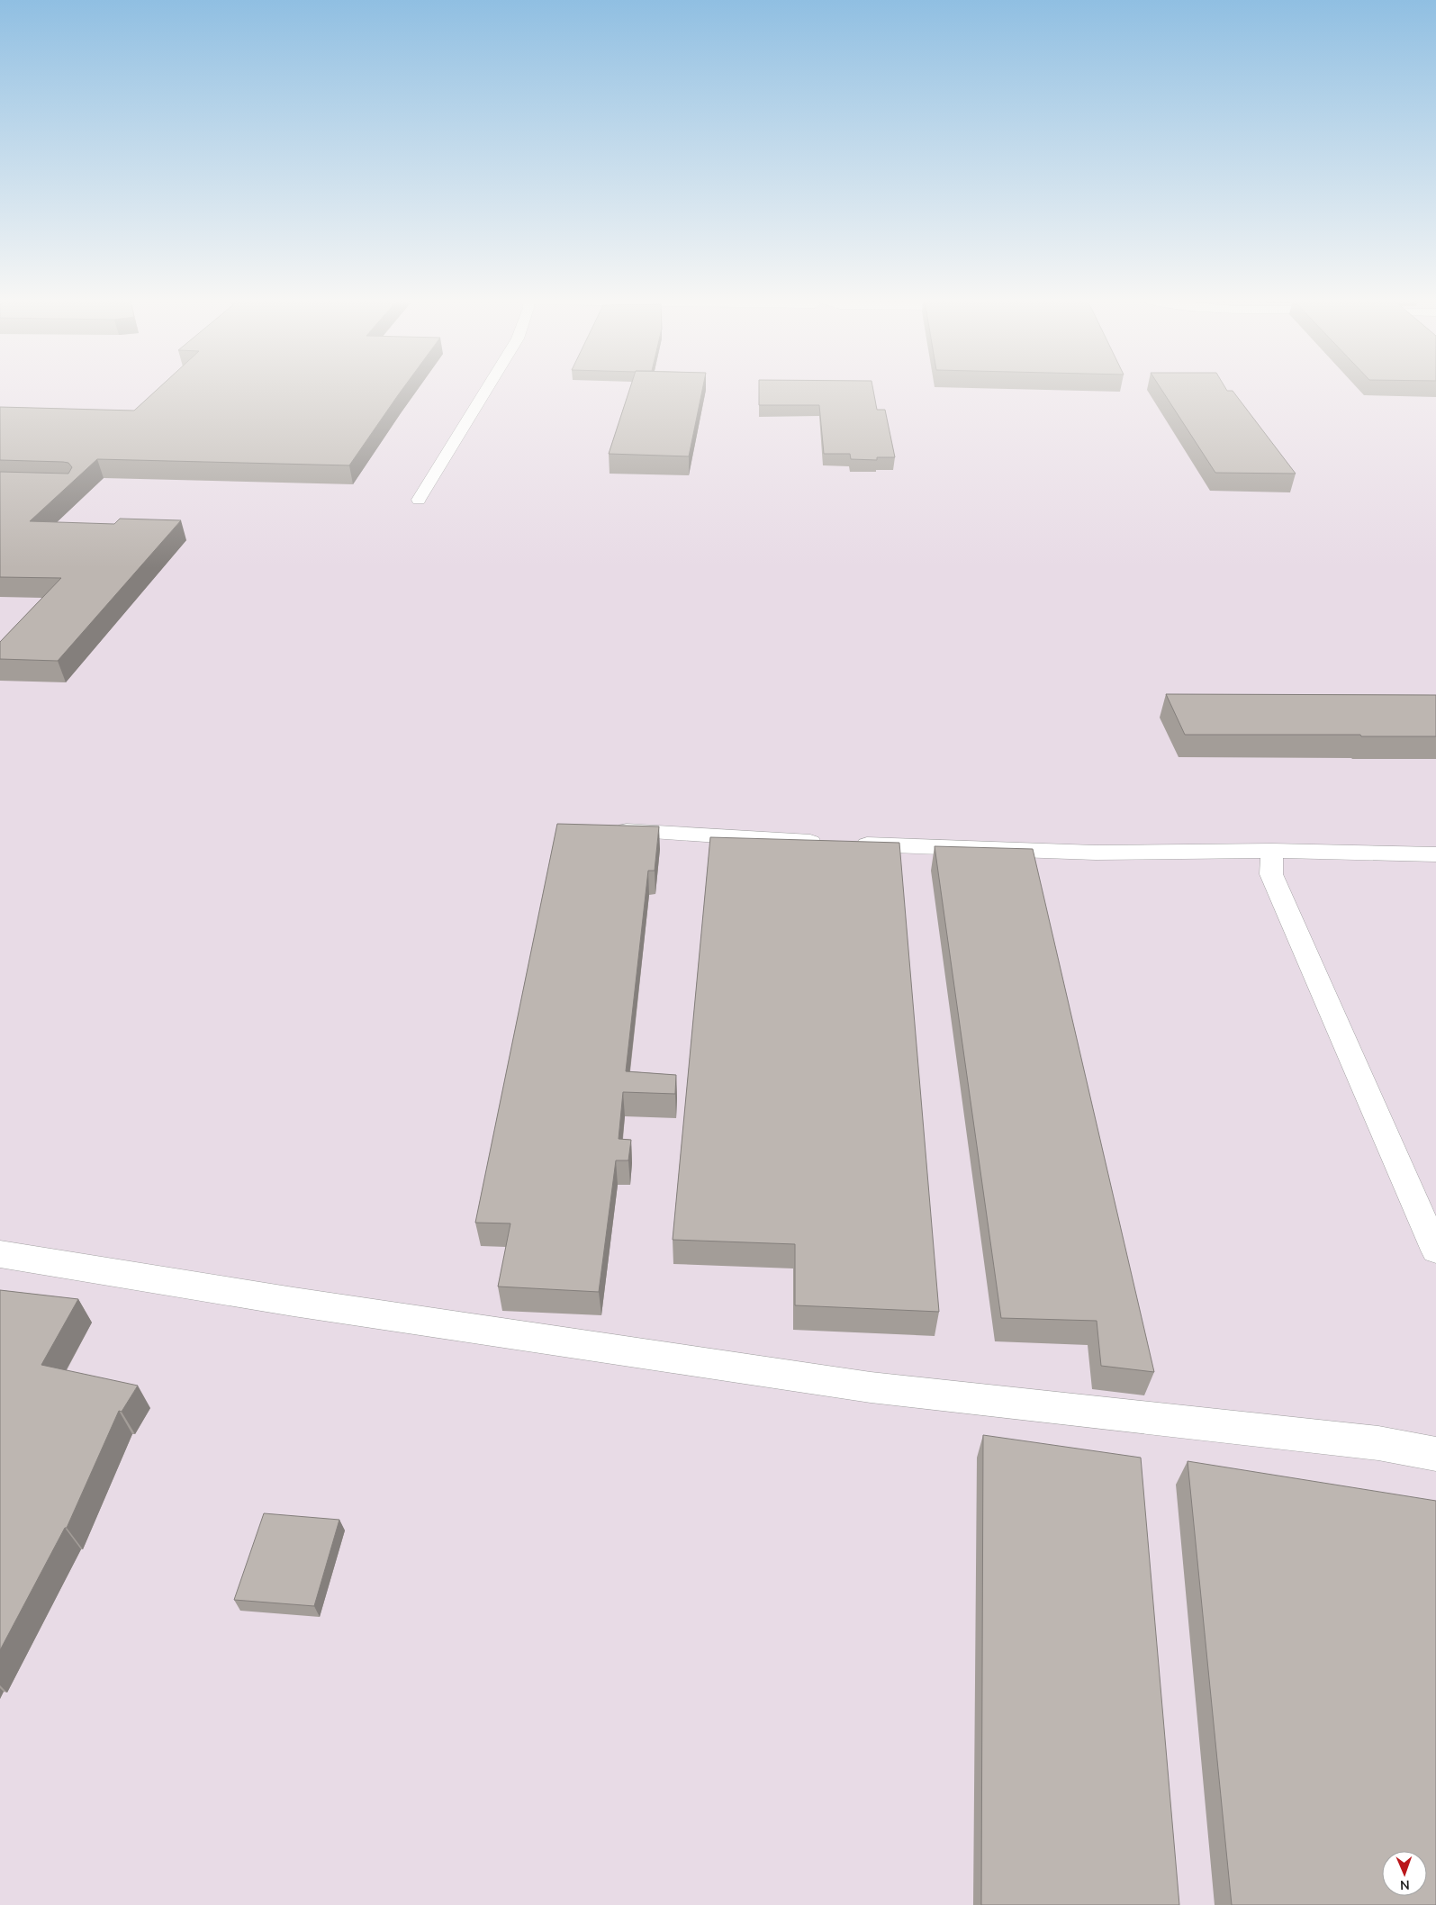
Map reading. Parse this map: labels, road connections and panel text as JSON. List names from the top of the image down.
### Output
{
  "north": "bottom"
}
